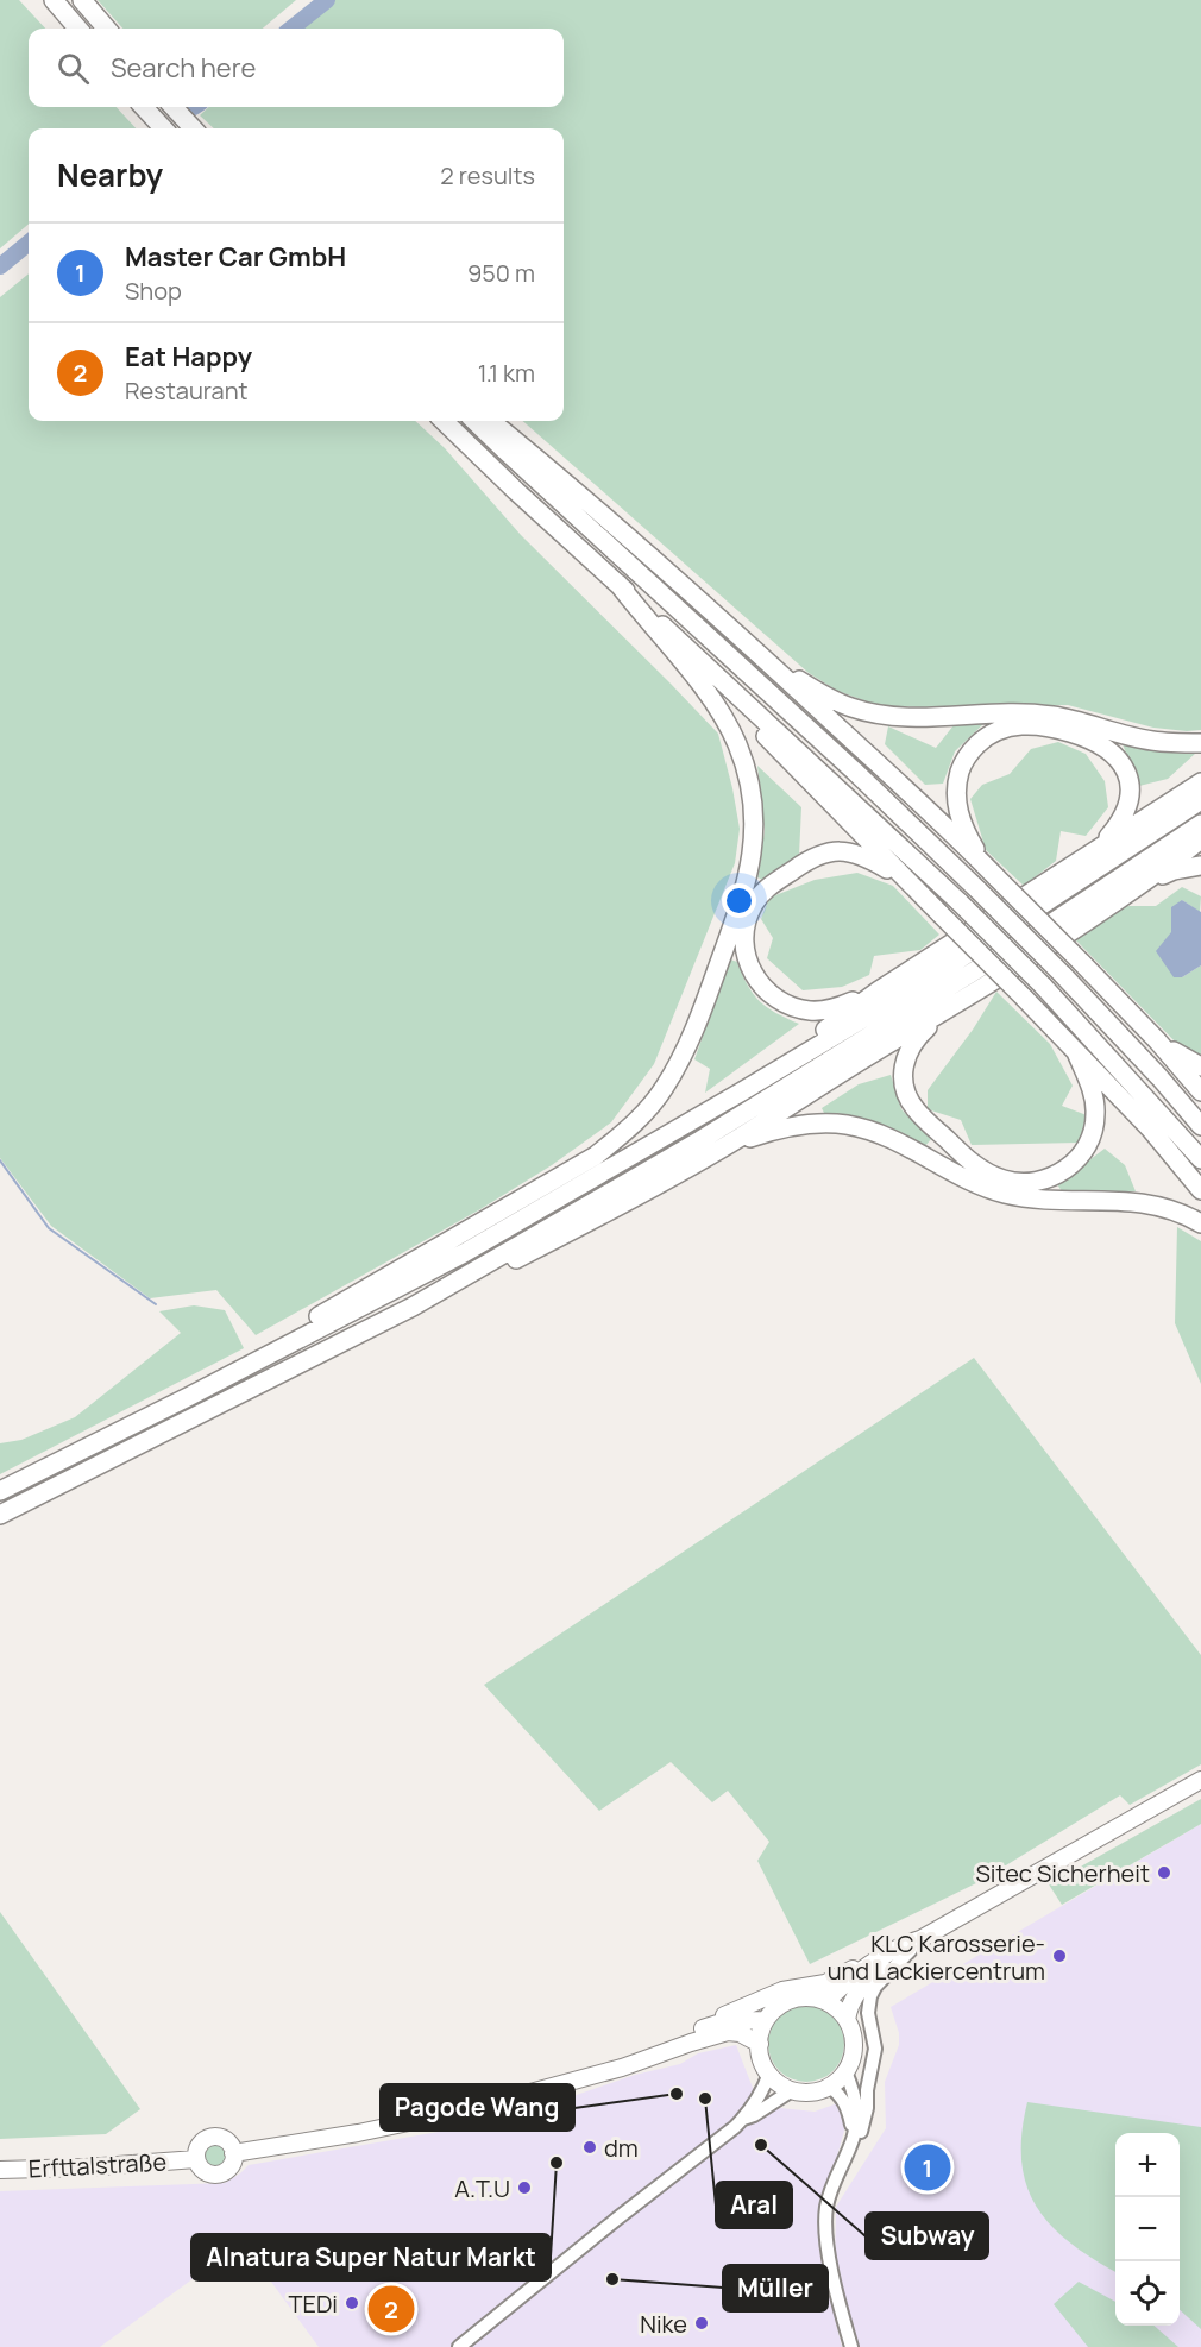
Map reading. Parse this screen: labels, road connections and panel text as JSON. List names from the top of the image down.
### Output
{
  "streets": {
    "main road": ["Erfttalstraße"]
  },
  "places": [
    "Sitec Sicherheit",
    "KLC Karosserie- und Lackiercentrum",
    "Pagode Wang",
    "Aral",
    "Subway",
    "dm",
    "Alnatura Super Natur Markt",
    "A.T.U",
    "Müller",
    "TEDi",
    "Nike"
  ],
  "page": {
    "search": "Search here",
    "heading": ["Nearby", "2 results"],
    "list": [
      {
        "mark": "1",
        "name": "Master Car GmbH",
        "note": "Shop",
        "value": "950 m"
      },
      {
        "mark": "2",
        "name": "Eat Happy",
        "note": "Restaurant",
        "value": "1.1 km"
      }
    ],
    "map_buttons": ["+", "−"],
    "pins": ["1", "2"]
  }
}
